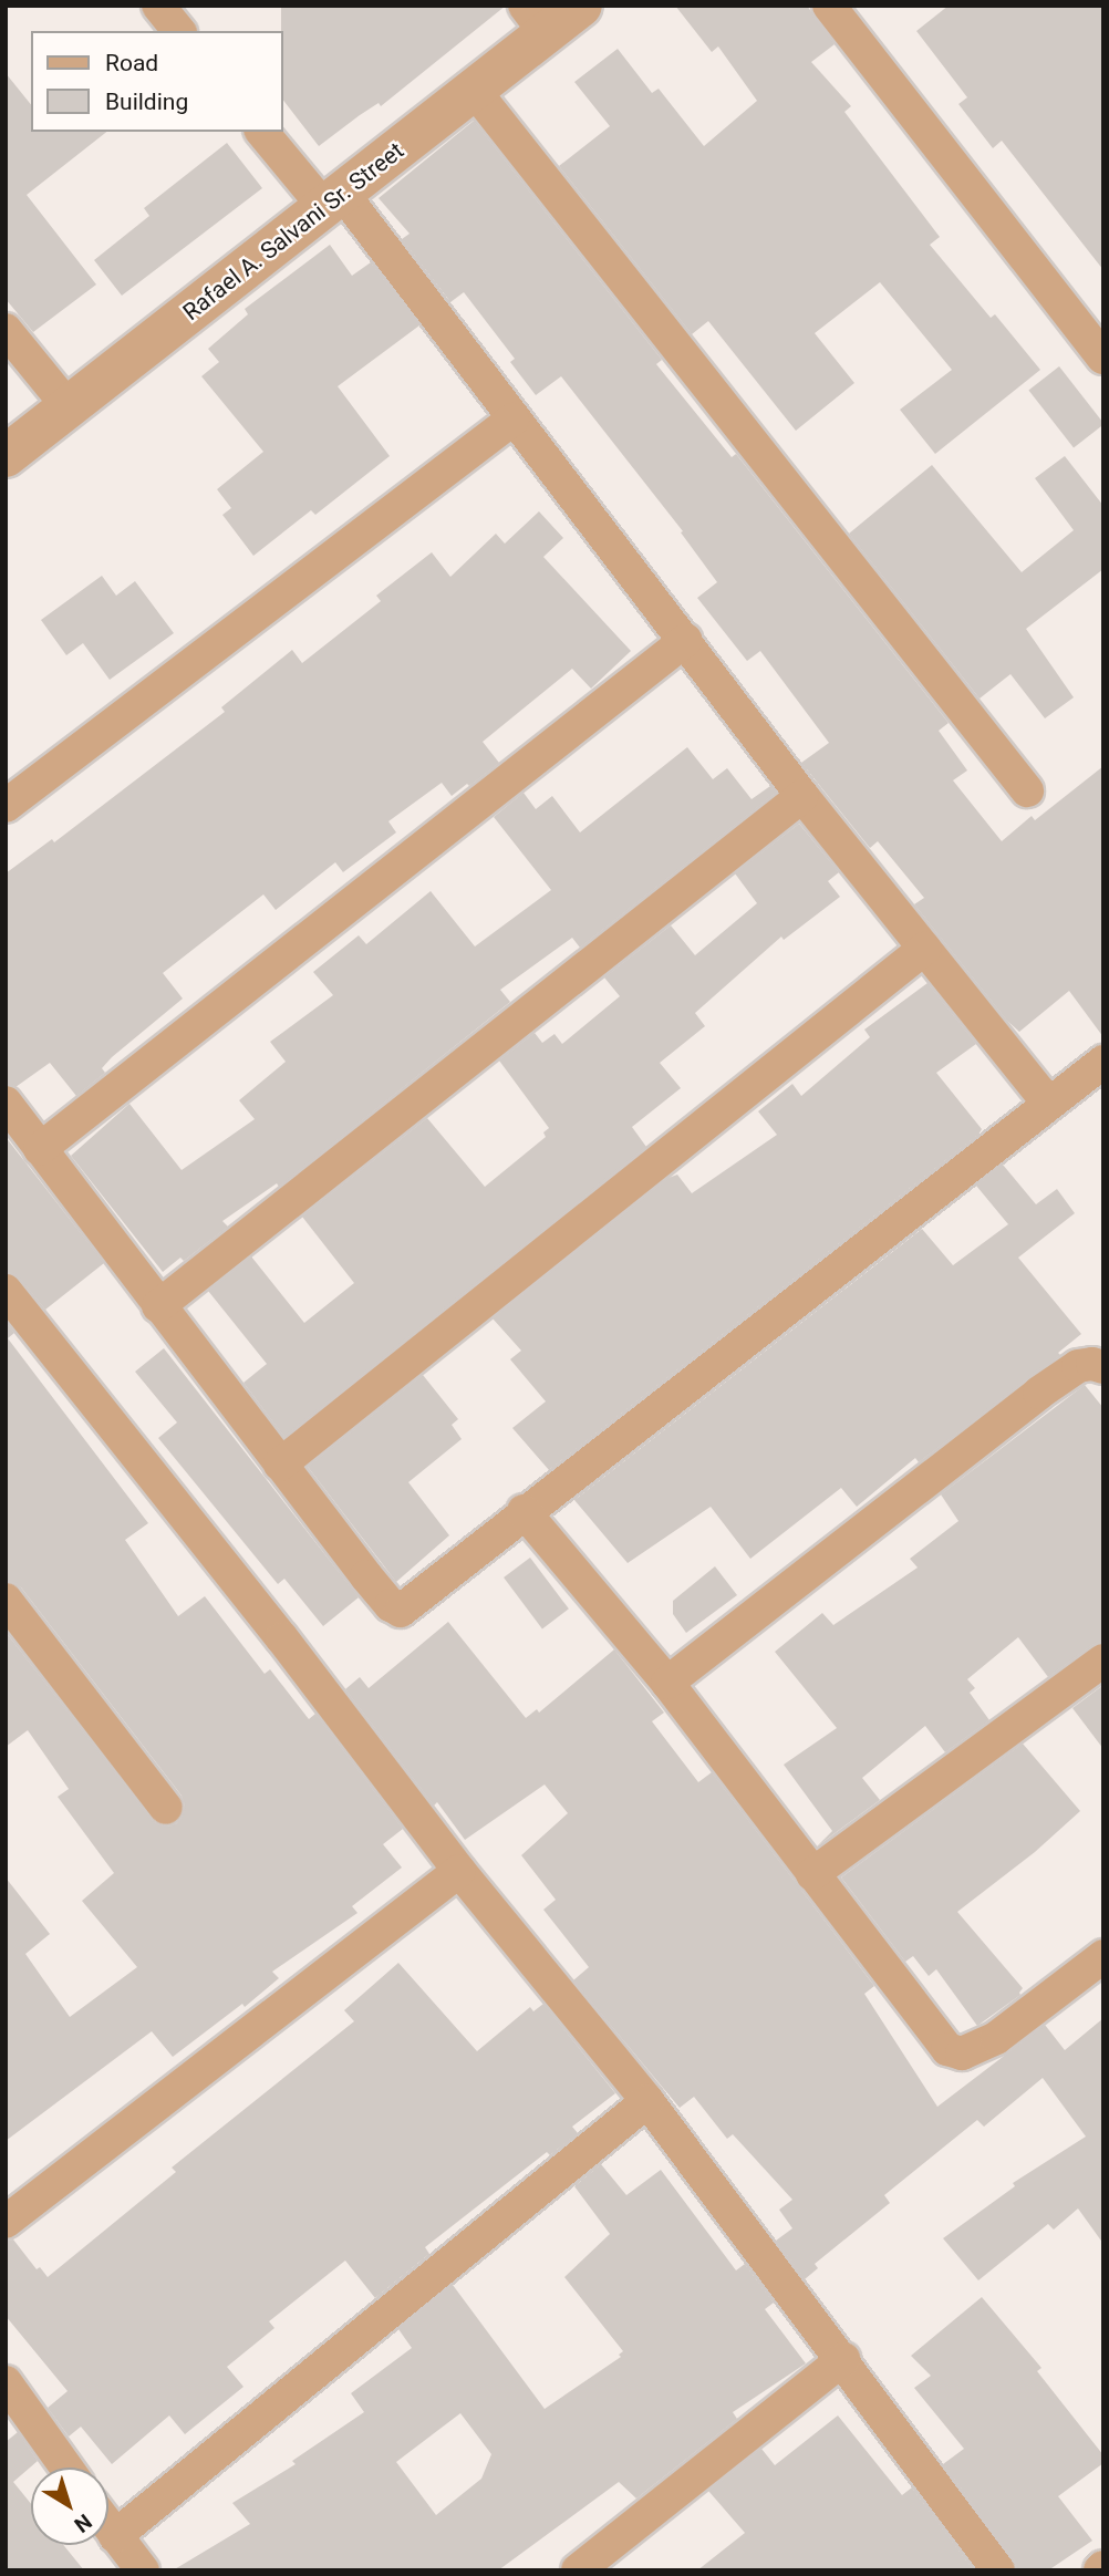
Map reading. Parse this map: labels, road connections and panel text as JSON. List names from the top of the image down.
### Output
{
  "streets": {
    "street": ["Rafael A. Salvani Sr. Street"]
  },
  "legend": ["Road", "Building"],
  "north": "bottom right"
}
